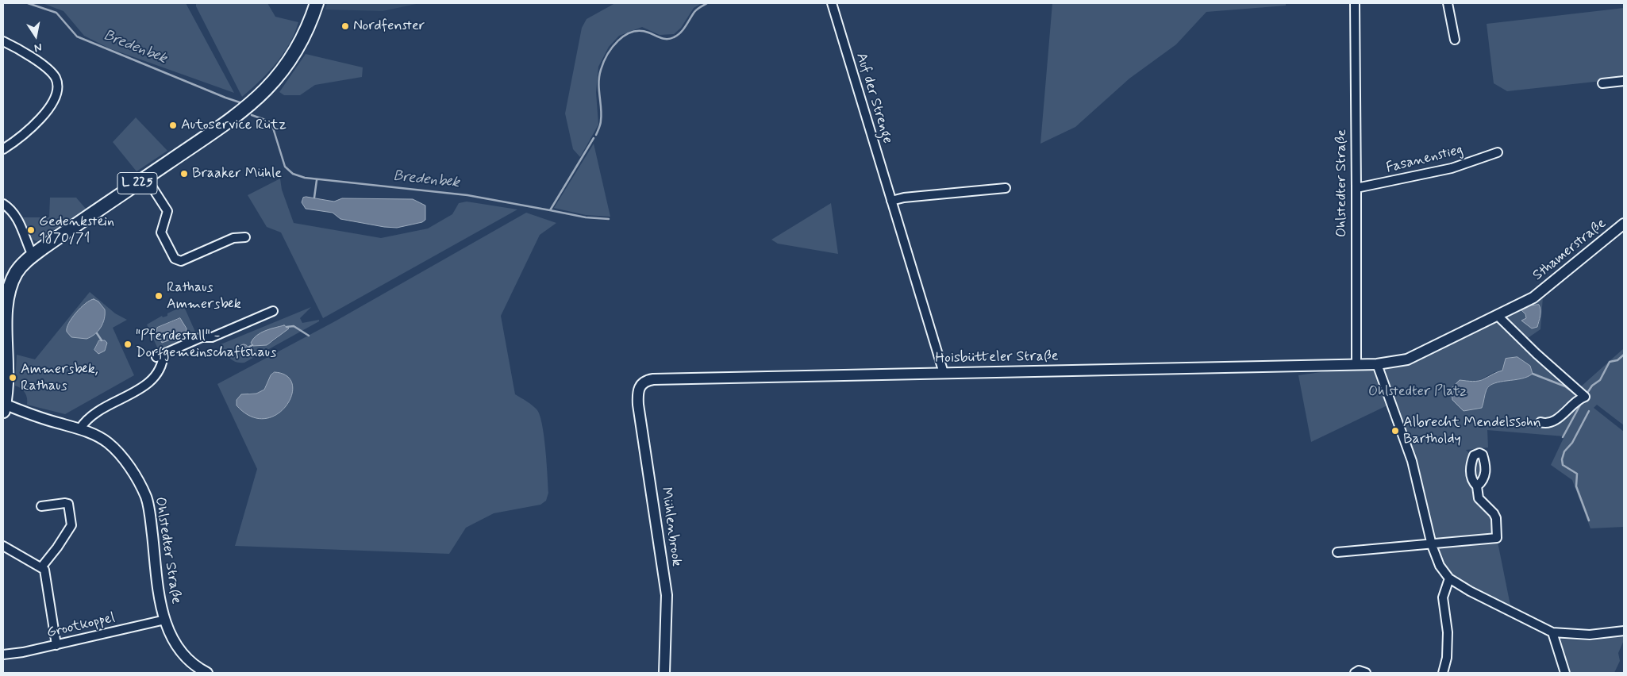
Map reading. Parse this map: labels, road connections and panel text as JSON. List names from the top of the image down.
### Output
{
  "streets": {
    "main road": ["L 225"],
    "street": [
      "Auf der Strenge",
      "Fasanenstieg",
      "Ohlstedter Straße",
      "Sthamerstraße",
      "Hoisbütteler Straße",
      "Mühlenbrook",
      "Grootkoppel"
    ]
  },
  "crossings": [
    ["Auf der Strenge", "Hoisbütteler Straße"],
    ["Fasanenstieg", "Ohlstedter Straße"],
    ["L 225", "Ohlstedter Straße"],
    ["Ohlstedter Straße", "Hoisbütteler Straße"],
    ["Ohlstedter Straße", "Grootkoppel"],
    ["Hoisbütteler Straße", "Mühlenbrook"]
  ],
  "water": ["Bredenbek"],
  "parks": ["Ohlstedter Platz"],
  "places": [
    "Nordfenster",
    "Autoservice Rütz",
    "Braaker Mühle",
    "Gedenkstein 1870/71",
    "Rathaus Ammersbek",
    "\"Pferdestall\" - Dorfgemeinschaftshaus",
    "Ammersbek, Rathaus",
    "Albrecht Mendelssohn Bartholdy"
  ],
  "north": "bottom"
}
